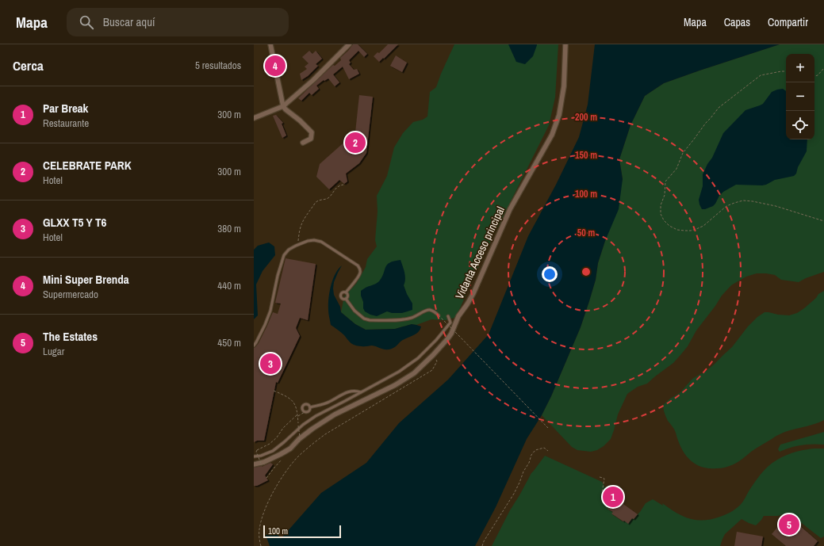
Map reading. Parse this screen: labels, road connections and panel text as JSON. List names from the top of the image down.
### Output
{
  "streets": {
    "street": ["Vidanta Acceso principal"]
  },
  "scale_bar": "100 m",
  "page": {
    "header": "Mapa",
    "search": "Buscar aquí",
    "nav": ["Mapa", "Capas", "Compartir"],
    "heading": ["Cerca", "5 resultados"],
    "map_buttons": ["+", "−"],
    "pins": [
      "4",
      "2",
      "3",
      "1",
      "5"
    ],
    "list": [
      {
        "mark": "1",
        "name": "Par Break",
        "note": "Restaurante",
        "value": "300 m"
      },
      {
        "mark": "2",
        "name": "CELEBRATE PARK",
        "note": "Hotel",
        "value": "300 m"
      },
      {
        "mark": "3",
        "name": "GLXX T5 Y T6",
        "note": "Hotel",
        "value": "380 m"
      },
      {
        "mark": "4",
        "name": "Mini Super Brenda",
        "note": "Supermercado",
        "value": "440 m"
      },
      {
        "mark": "5",
        "name": "The Estates",
        "note": "Lugar",
        "value": "450 m"
      }
    ],
    "scale": "100 m"
  },
  "rings": [
    "200 m",
    "150 m",
    "100 m",
    "50 m"
  ]
}
